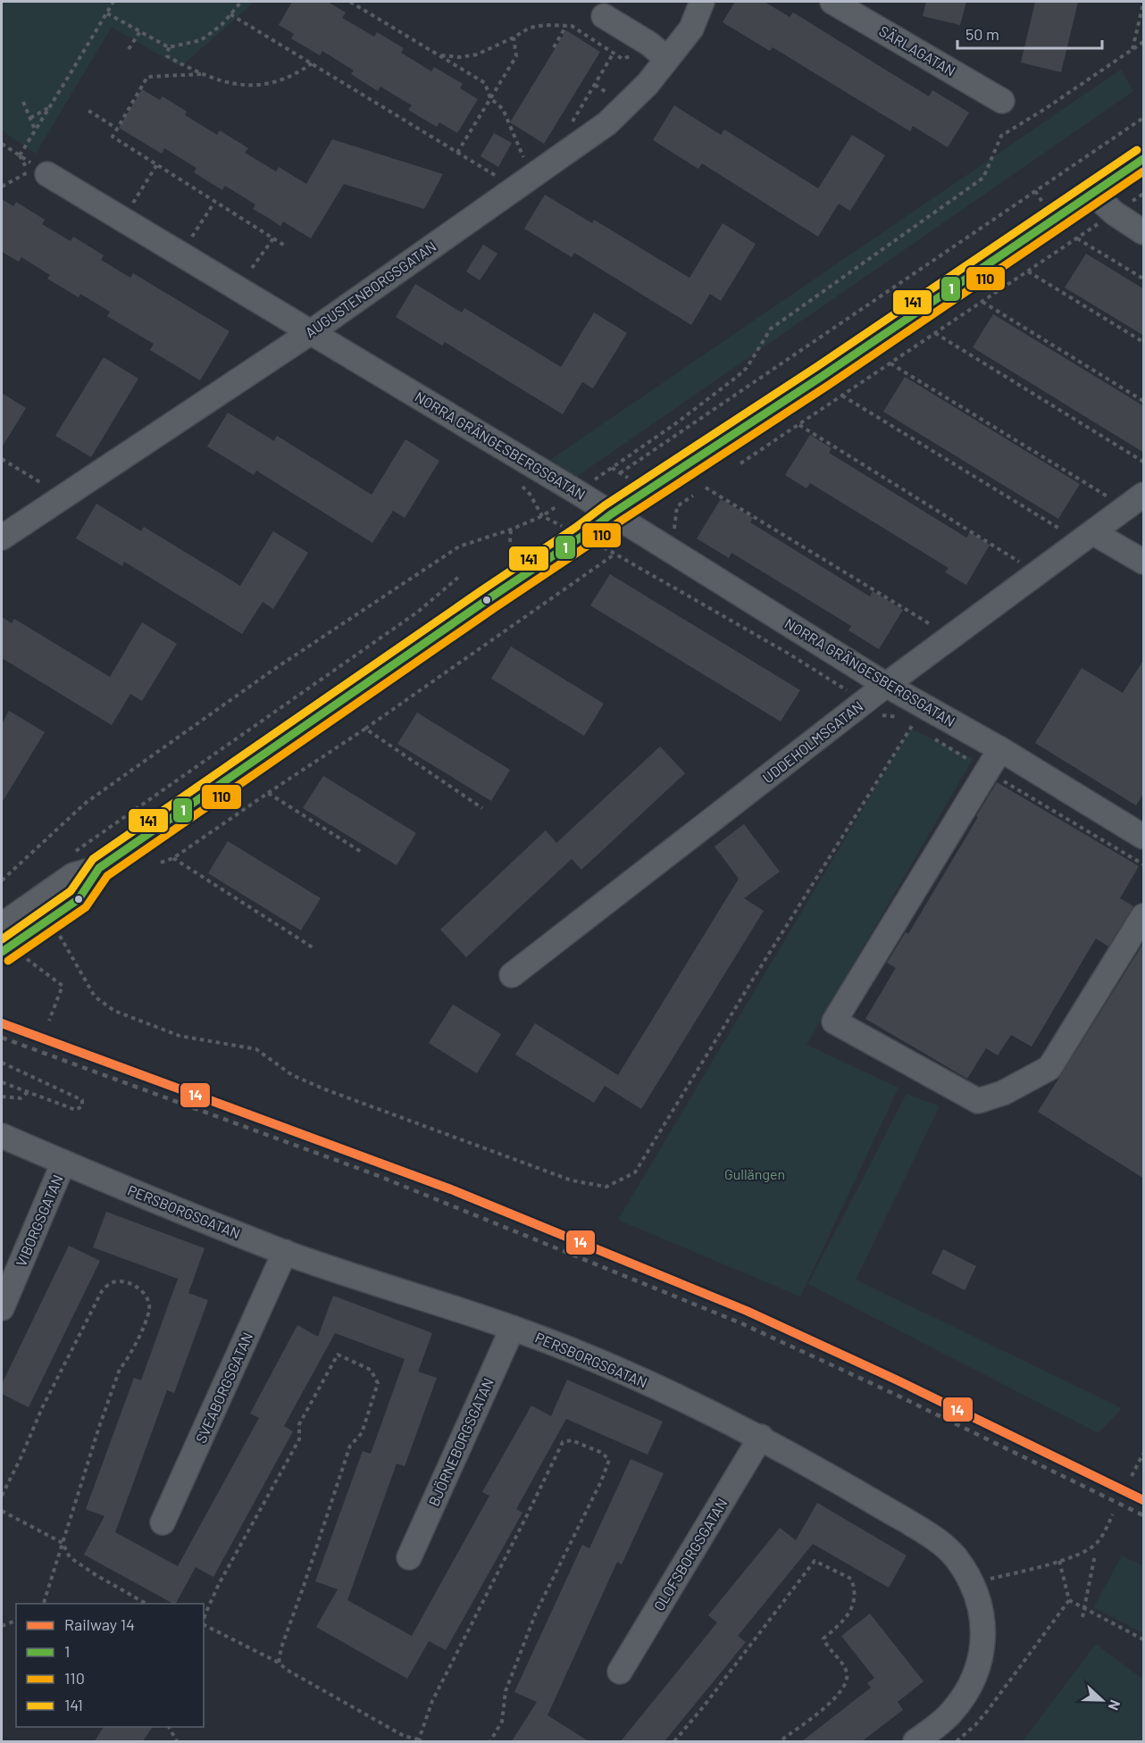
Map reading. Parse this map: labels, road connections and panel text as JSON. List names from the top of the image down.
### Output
{
  "streets": {
    "street": [
      "SÄRLAGATAN",
      "AUGUSTENBORGSGATAN",
      "NORRA GRÄNGESBERGSGATAN",
      "UDDEHOLMSGATAN",
      "PERSBORGSGATAN",
      "VIBORGSGATAN",
      "SVEABORGSGATAN",
      "BJÖRNEBORGSGATAN",
      "OLOFSBORGSGATAN"
    ]
  },
  "crossings": [
    ["AUGUSTENBORGSGATAN", "NORRA GRÄNGESBERGSGATAN"],
    ["NORRA GRÄNGESBERGSGATAN", "UDDEHOLMSGATAN"],
    ["PERSBORGSGATAN", "VIBORGSGATAN"],
    ["PERSBORGSGATAN", "SVEABORGSGATAN"],
    ["PERSBORGSGATAN", "BJÖRNEBORGSGATAN"],
    ["PERSBORGSGATAN", "OLOFSBORGSGATAN"]
  ],
  "parks": ["Gullängen"],
  "lines": [
    "transit line 141",
    "transit line 1",
    "transit line 110",
    "rail line 14"
  ],
  "legend": [
    "Railway 14",
    "1",
    "110",
    "141"
  ],
  "scale_bar": "50 m",
  "north": "right"
}
